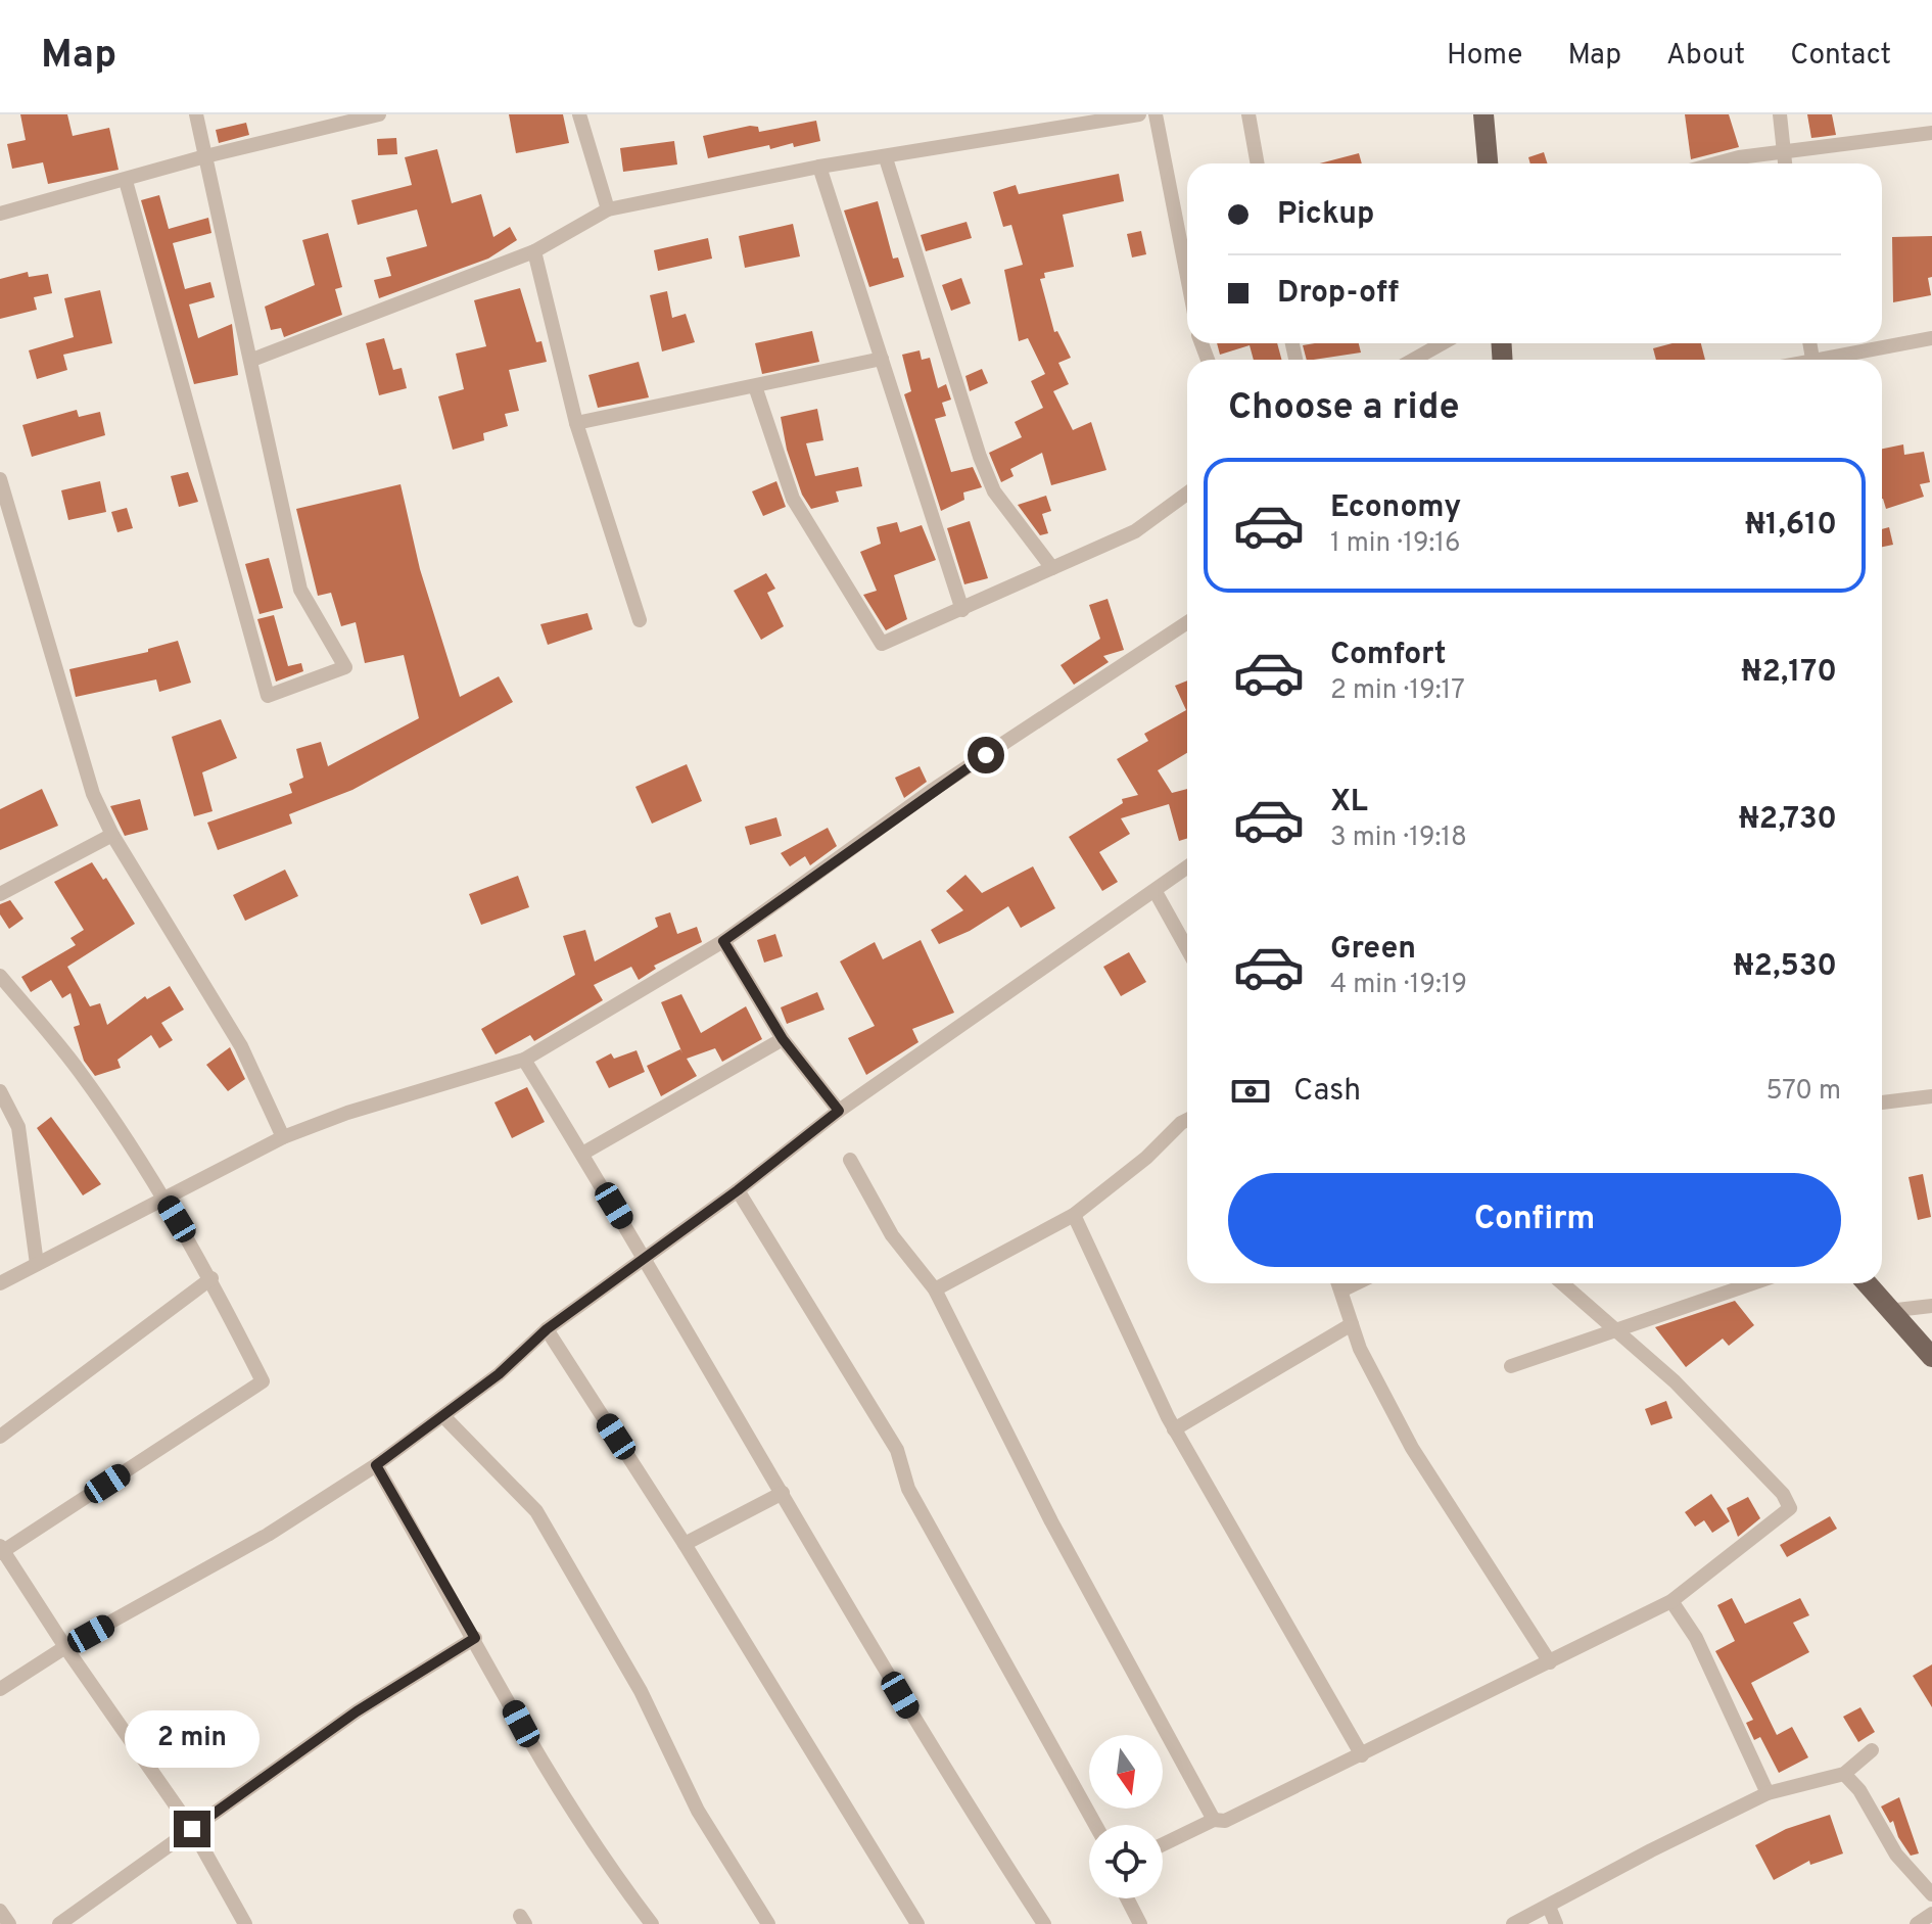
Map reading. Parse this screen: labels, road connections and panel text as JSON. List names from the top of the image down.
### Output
{
  "north": "bottom",
  "page": {
    "header": "Map",
    "nav": [
      "Home",
      "Map",
      "About",
      "Contact"
    ],
    "banner": ["Pickup", "Drop-off"],
    "heading": "Choose a ride",
    "list": [
      {
        "name": "Economy",
        "note": "1 min · 19:16",
        "value": "₦1,610"
      },
      {
        "name": "Comfort",
        "note": "2 min · 19:17",
        "value": "₦2,170"
      },
      {
        "name": "XL",
        "note": "3 min · 19:18",
        "value": "₦2,730"
      },
      {
        "name": "Green",
        "note": "4 min · 19:19",
        "value": "₦2,530"
      }
    ],
    "pay": ["Cash", "570 m"],
    "buttons": "Confirm",
    "bubble": "2 min"
  }
}
